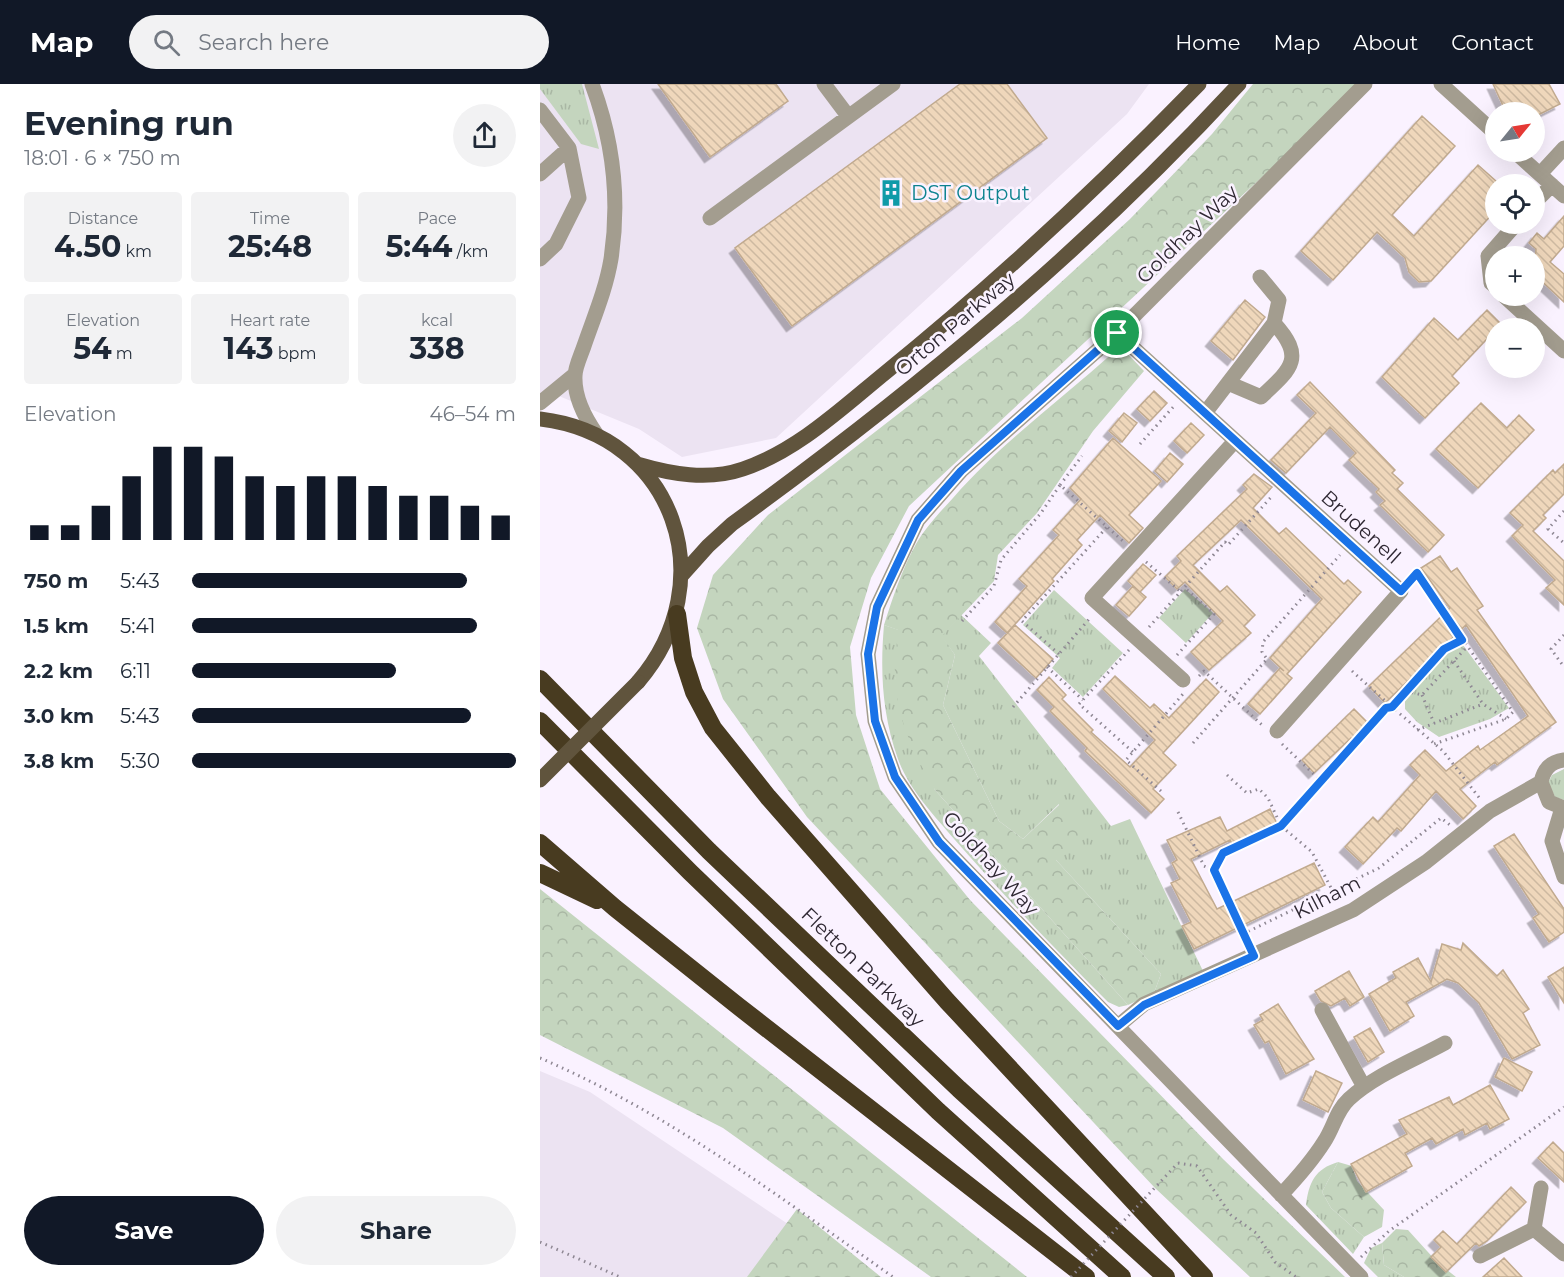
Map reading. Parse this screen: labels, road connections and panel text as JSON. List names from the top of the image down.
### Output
{
  "streets": {
    "highway": ["Fletton Parkway"],
    "main road": ["Orton Parkway"],
    "street": ["Goldhay Way", "Brudenell", "Kilham"]
  },
  "crossings": [
    ["Goldhay Way", "Brudenell"],
    ["Goldhay Way", "Kilham"]
  ],
  "places": {
    "building": ["DST Output"]
  },
  "north": "top right",
  "page": {
    "header": "Map",
    "search": "Search here",
    "nav": [
      "Home",
      "Map",
      "About",
      "Contact"
    ],
    "heading": ["Evening run", "18:01 · 6 × 750 m"],
    "map_buttons": ["+", "−"],
    "stats": [
      ["Distance", "4.50 km"],
      ["Time", "25:48"],
      ["Pace", "5:44 /km"],
      ["Elevation", "54 m"],
      ["Heart rate", "143 bpm"],
      ["kcal", "338"]
    ],
    "chart": ["Elevation", "46–54 m"],
    "list": [
      {
        "name": "750 m",
        "note": "5:43"
      },
      {
        "name": "1.5 km",
        "note": "5:41"
      },
      {
        "name": "2.2 km",
        "note": "6:11"
      },
      {
        "name": "3.0 km",
        "note": "5:43"
      },
      {
        "name": "3.8 km",
        "note": "5:30"
      }
    ],
    "buttons": ["Save", "Share"]
  }
}
